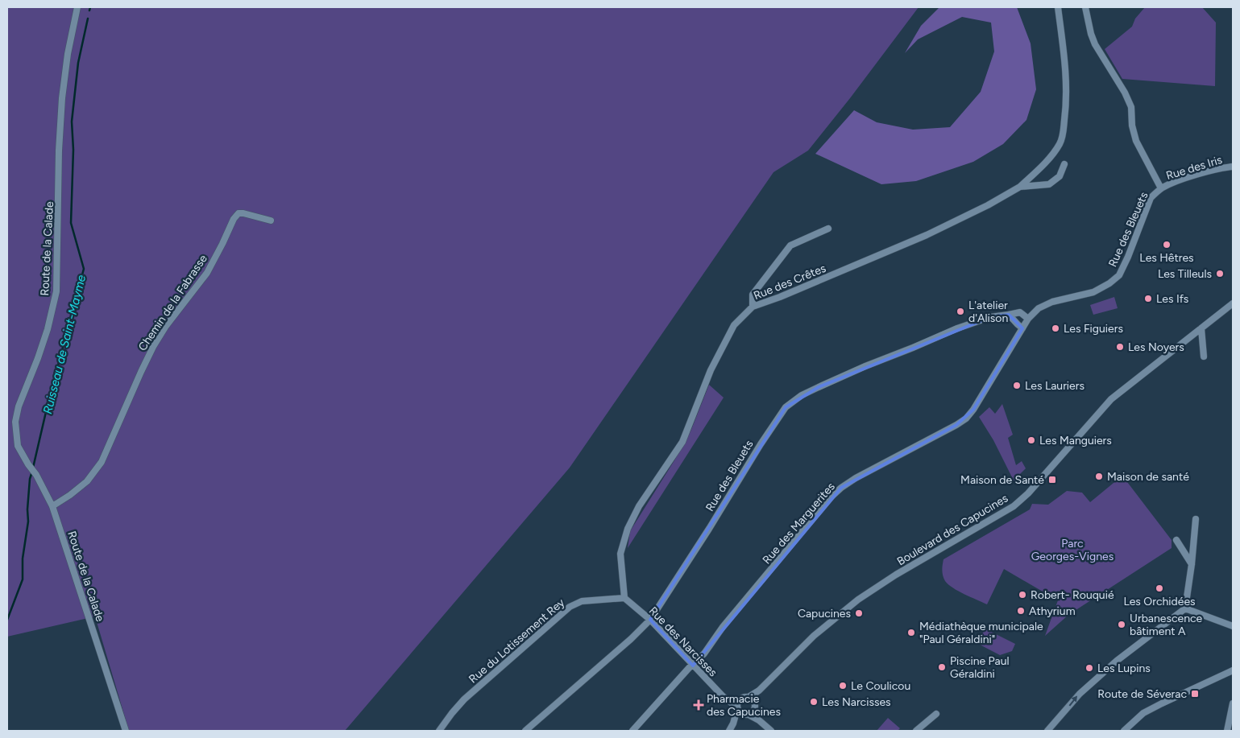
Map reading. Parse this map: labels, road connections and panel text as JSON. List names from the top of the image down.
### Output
{
  "streets": {
    "street": [
      "Rue des Iris",
      "Rue des Bleuets",
      "Route de la Calade",
      "Rue des Crêtes",
      "Chemin de la Fabrasse",
      "Rue des Marguerites",
      "Boulevard des Capucines",
      "Rue du Lotissement Rey",
      "Rue des Narcisses"
    ]
  },
  "crossings": [
    ["Rue des Iris", "Rue des Bleuets"],
    ["Rue des Bleuets", "Rue des Marguerites"],
    ["Rue des Bleuets", "Rue des Narcisses"],
    ["Route de la Calade", "Chemin de la Fabrasse"],
    ["Rue des Crêtes", "Rue du Lotissement Rey"],
    ["Rue des Crêtes", "Rue des Narcisses"],
    ["Rue des Marguerites", "Rue des Narcisses"],
    ["Boulevard des Capucines", "Rue des Narcisses"],
    ["Rue du Lotissement Rey", "Rue des Narcisses"]
  ],
  "water": ["Ruisseau de Saint-Mayme"],
  "parks": ["Parc Georges-Vignes"],
  "places": {
    "other": [
      "Les Hêtres",
      "Les Tilleuls",
      "Les Ifs",
      "L'atelier d'Alison",
      "Les Figuiers",
      "Les Noyers",
      "Les Lauriers",
      "Les Manguiers",
      "Maison de santé",
      "Les Orchidées",
      "Robert- Rouquié",
      "Athyrium",
      "Capucines",
      "Urbanescence bâtiment A",
      "Médiathèque municipale \"Paul Géraldini\"",
      "Piscine Paul Géraldini",
      "Les Lupins",
      "Le Coulicou",
      "Les Narcisses"
    ],
    "transit": ["Maison de Santé", "Route de Séverac"],
    "health": ["Pharmacie des Capucines"]
  }
}
